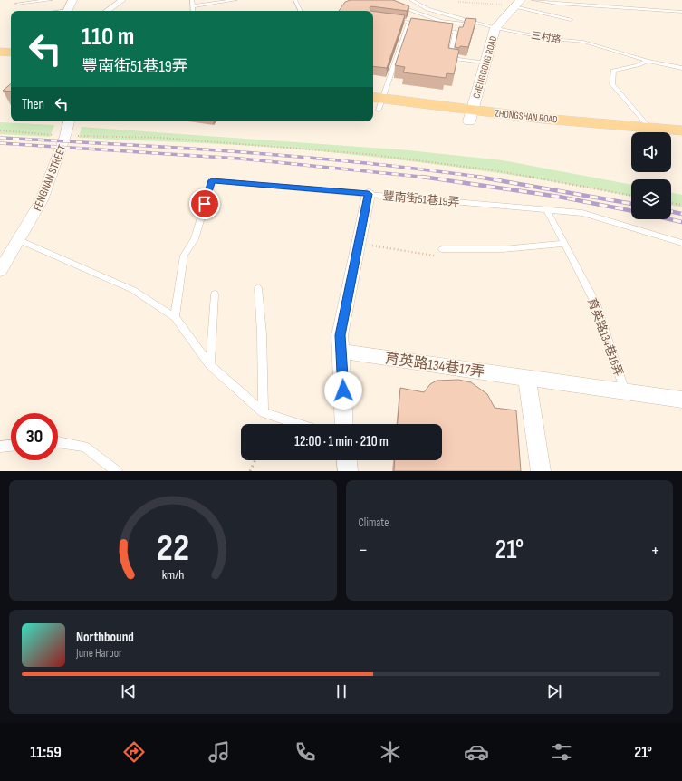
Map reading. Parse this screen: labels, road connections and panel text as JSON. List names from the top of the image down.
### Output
{
  "streets": {
    "main road": ["ZHONGSHAN ROAD"],
    "street": [
      "CHENGGONG ROAD",
      "FENGNAN STREET",
      "育英路134巷16弄",
      "育英路134巷17弄"
    ],
    "lane": ["三村路", "豐南街51巷19弄"]
  },
  "crossings": [
    ["三村路", "CHENGGONG ROAD"],
    ["CHENGGONG ROAD", "ZHONGSHAN ROAD"],
    ["豐南街51巷19弄", "育英路134巷16弄"],
    ["育英路134巷16弄", "育英路134巷17弄"]
  ],
  "page": {
    "turn": ["110 m", "豐南街51巷19弄"],
    "then": "Then",
    "limit": "30",
    "trip": "12:00 · 1 min · 210 m",
    "tile": "Climate",
    "heat": ["−", "21°", "+"],
    "song": ["Northbound", "June Harbor"],
    "tabs": ["11:59", "21°"],
    "gauge": ["22", "km/h"]
  }
}
